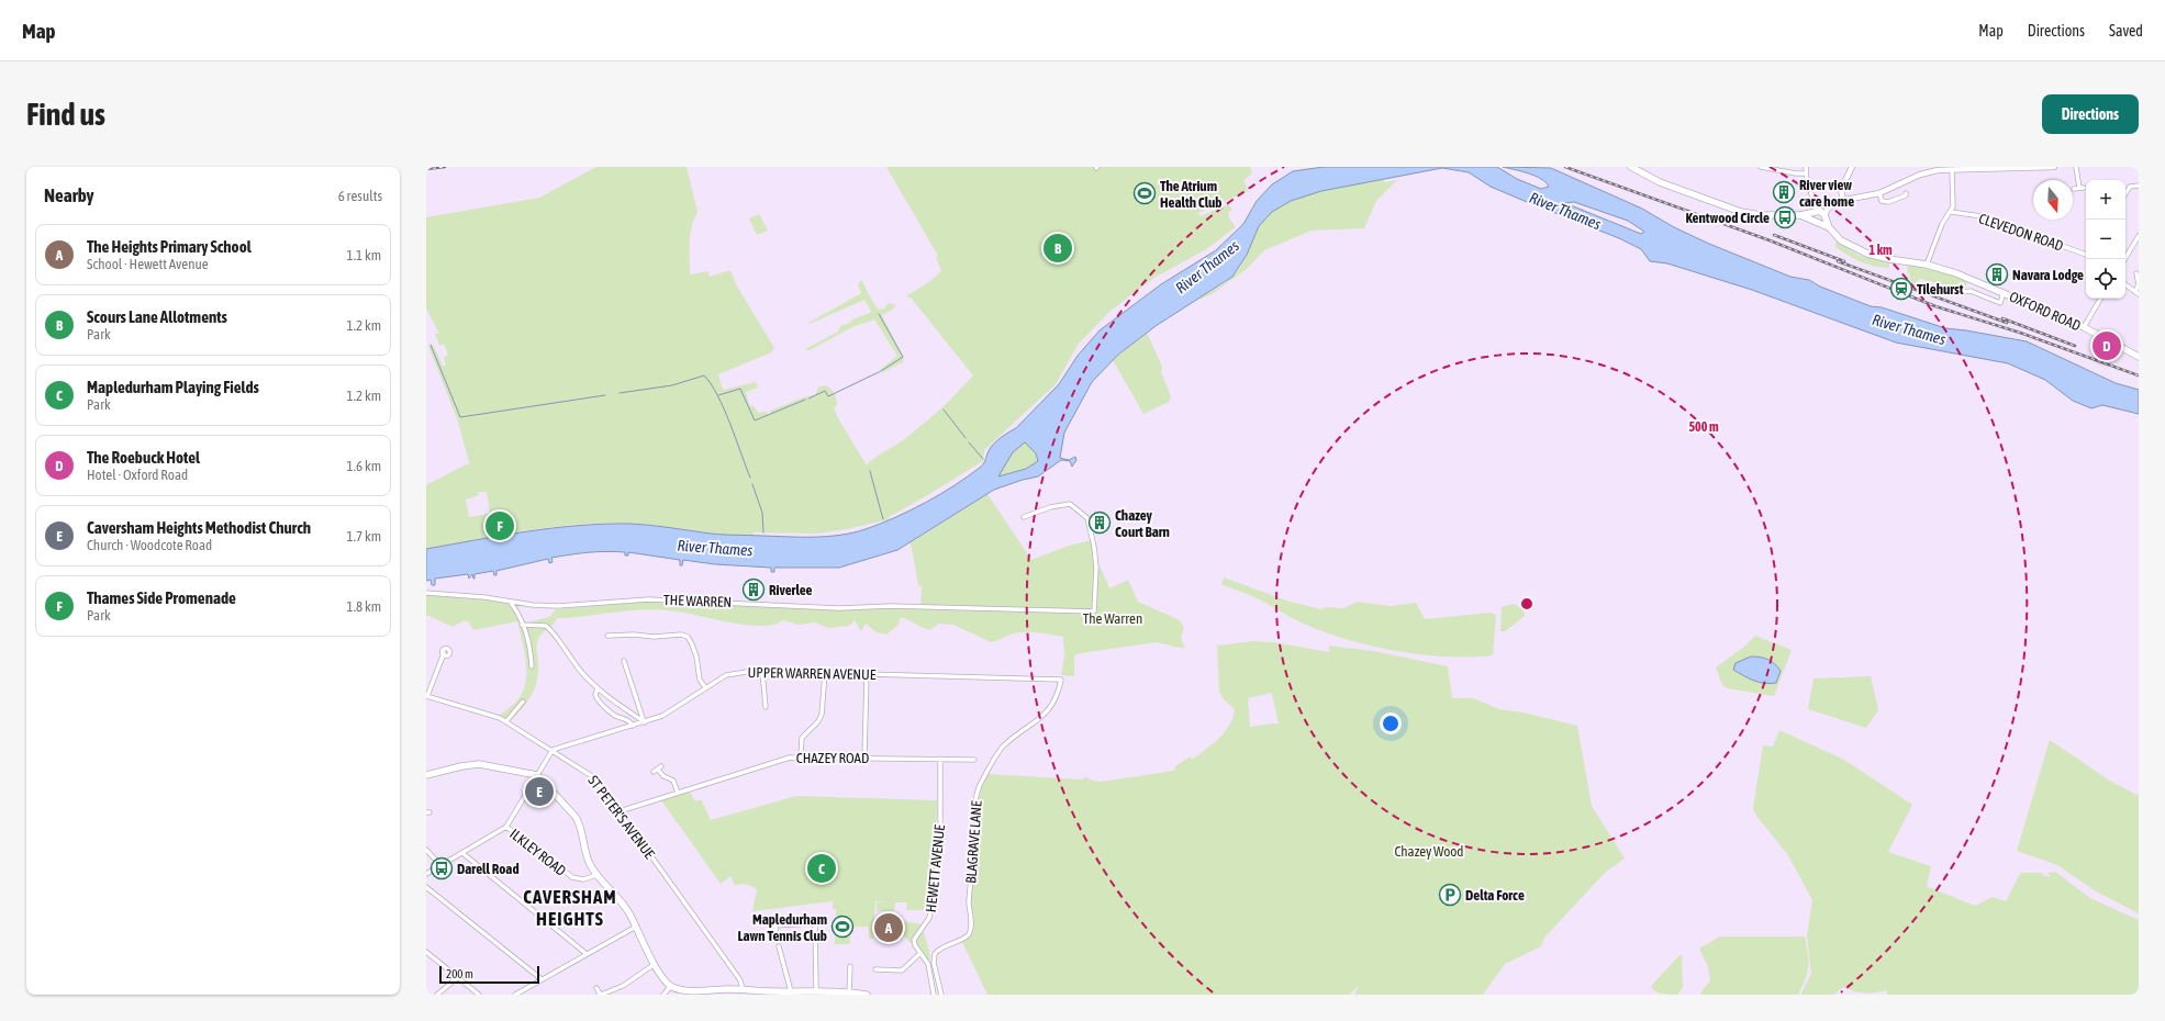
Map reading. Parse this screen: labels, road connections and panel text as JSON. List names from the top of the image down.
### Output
{
  "streets": {
    "main road": ["OXFORD ROAD"],
    "street": [
      "CLEVEDON ROAD",
      "THE WARREN",
      "UPPER WARREN AVENUE",
      "CHAZEY ROAD",
      "ST PETER'S AVENUE",
      "BLAGRAVE LANE",
      "ILKLEY ROAD",
      "HEWETT AVENUE"
    ]
  },
  "crossings": [
    ["UPPER WARREN AVENUE", "ST PETER'S AVENUE"],
    ["UPPER WARREN AVENUE", "BLAGRAVE LANE"],
    ["CHAZEY ROAD", "ST PETER'S AVENUE"],
    ["CHAZEY ROAD", "HEWETT AVENUE"]
  ],
  "districts": ["CAVERSHAM HEIGHTS"],
  "water": ["River Thames"],
  "parks": ["The Warren", "Chazey Wood"],
  "places": {
    "building": [
      "River view care home",
      "Navara Lodge",
      "Chazey Court Barn",
      "Riverlee"
    ],
    "sports": ["The Atrium Health Club", "Mapledurham Lawn Tennis Club"],
    "bus stop": ["Kentwood Circle", "Darell Road"],
    "station": ["Tilehurst"],
    "parking": ["Delta Force"]
  },
  "scale_bar": "200 m",
  "north": "bottom",
  "page": {
    "header": "Map",
    "nav": ["Map", "Directions", "Saved"],
    "buttons": "Directions",
    "title": "Find us",
    "heading": ["Nearby", "6 results"],
    "map_buttons": ["+", "−"],
    "list": [
      {
        "mark": "A",
        "name": "The Heights Primary School",
        "note": "School · Hewett Avenue",
        "value": "1.1 km"
      },
      {
        "mark": "B",
        "name": "Scours Lane Allotments",
        "note": "Park",
        "value": "1.2 km"
      },
      {
        "mark": "C",
        "name": "Mapledurham Playing Fields",
        "note": "Park",
        "value": "1.2 km"
      },
      {
        "mark": "D",
        "name": "The Roebuck Hotel",
        "note": "Hotel · Oxford Road",
        "value": "1.6 km"
      },
      {
        "mark": "E",
        "name": "Caversham Heights Methodist Church",
        "note": "Church · Woodcote Road",
        "value": "1.7 km"
      },
      {
        "mark": "F",
        "name": "Thames Side Promenade",
        "note": "Park",
        "value": "1.8 km"
      }
    ],
    "pins": [
      "B",
      "D",
      "F",
      "E",
      "C",
      "A"
    ],
    "scale": "200 m"
  },
  "rings": ["1 km", "500 m"]
}
